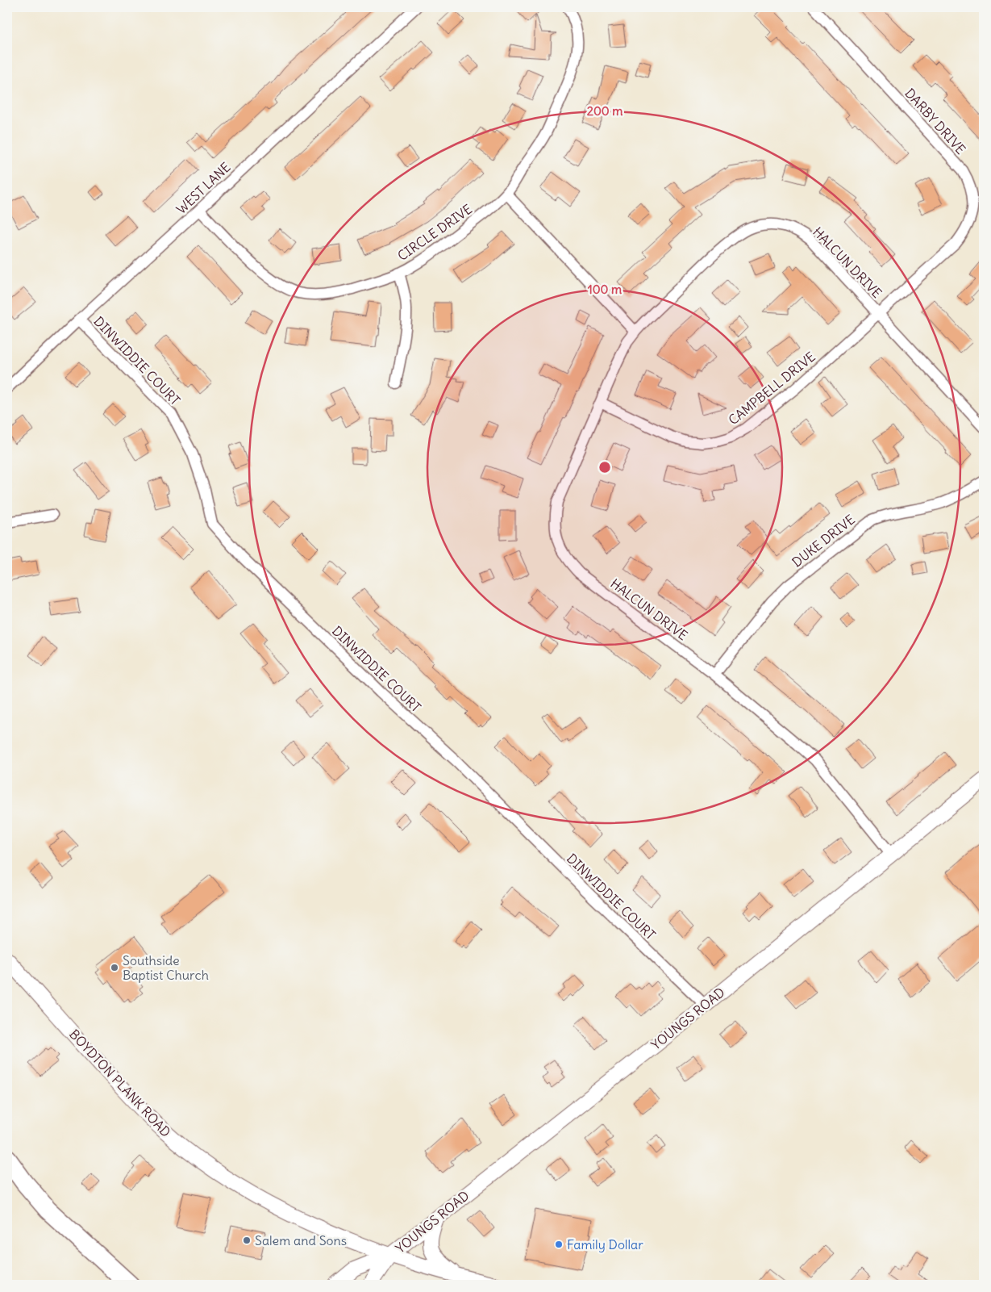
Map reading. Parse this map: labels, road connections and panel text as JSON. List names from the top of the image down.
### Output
{
  "streets": {
    "main road": ["YOUNGS ROAD", "BOYDTON PLANK ROAD"],
    "street": [
      "DARBY DRIVE",
      "WEST LANE",
      "CIRCLE DRIVE",
      "HALCUN DRIVE",
      "DINWIDDIE COURT",
      "CAMPBELL DRIVE",
      "DUKE DRIVE"
    ]
  },
  "crossings": [
    ["DARBY DRIVE", "HALCUN DRIVE"],
    ["DARBY DRIVE", "CAMPBELL DRIVE"],
    ["WEST LANE", "CIRCLE DRIVE"],
    ["WEST LANE", "DINWIDDIE COURT"],
    ["HALCUN DRIVE", "CAMPBELL DRIVE"],
    ["HALCUN DRIVE", "DUKE DRIVE"],
    ["HALCUN DRIVE", "YOUNGS ROAD"],
    ["DINWIDDIE COURT", "YOUNGS ROAD"],
    ["YOUNGS ROAD", "BOYDTON PLANK ROAD"]
  ],
  "places": ["Southside Baptist Church", "Salem and Sons", "Family Dollar"],
  "rings": ["200 m", "100 m"]
}
